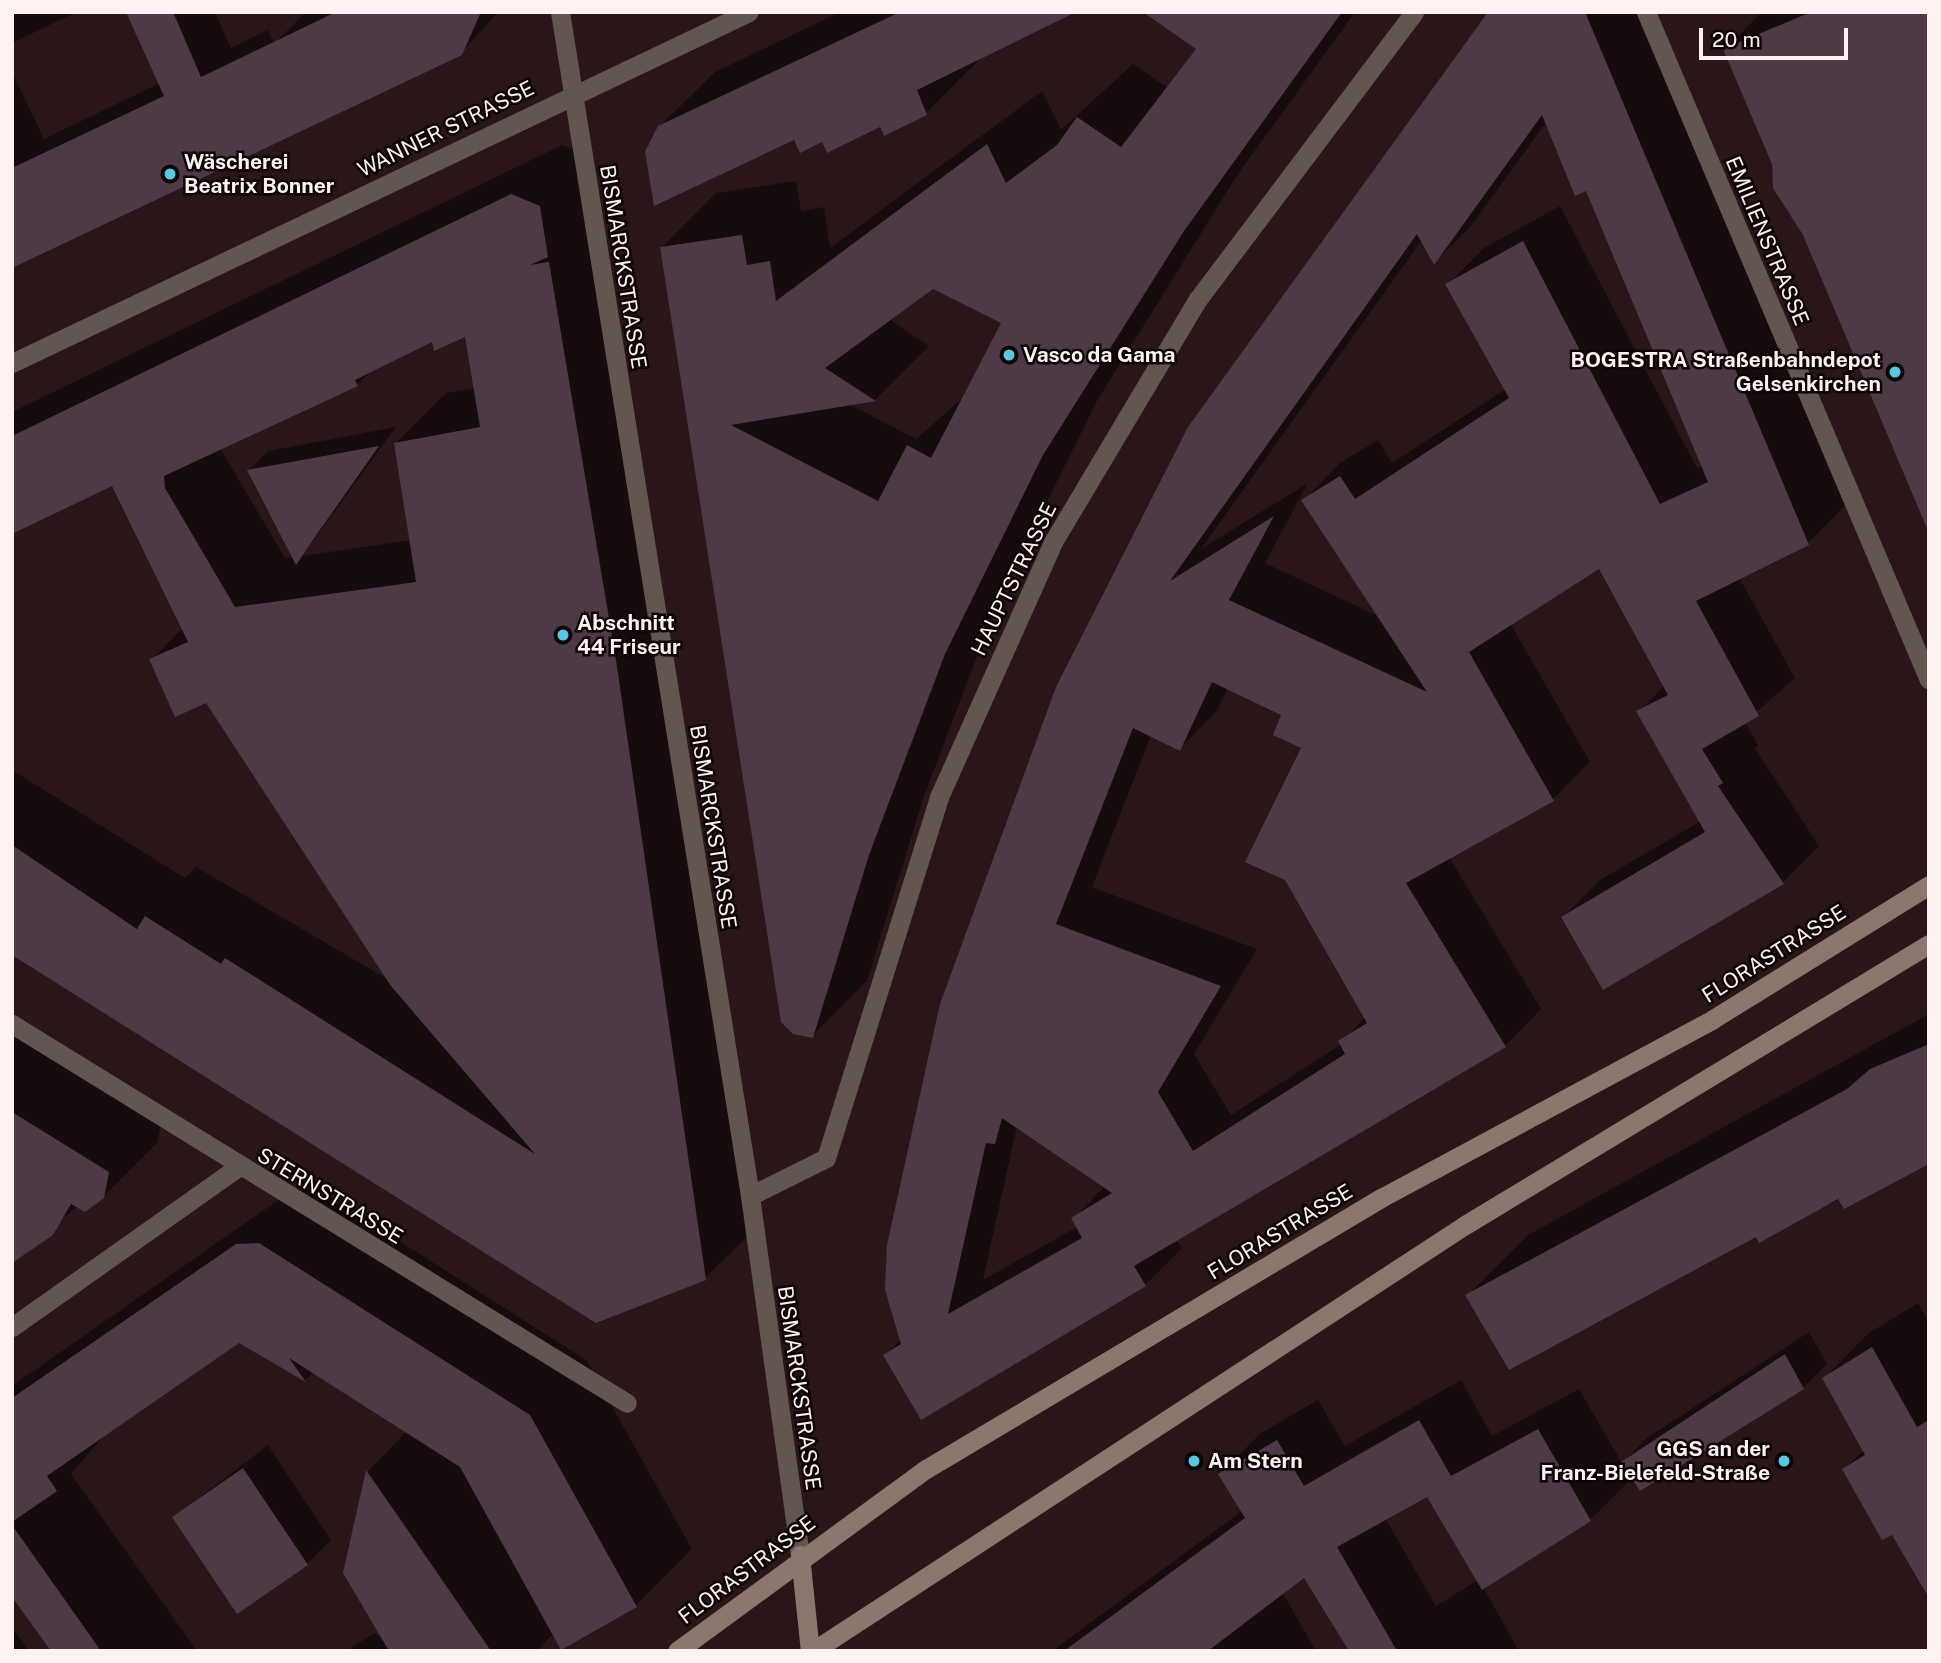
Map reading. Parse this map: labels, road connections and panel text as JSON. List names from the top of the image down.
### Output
{
  "streets": {
    "main road": ["BISMARCKSTRASSE", "FLORASTRASSE"],
    "street": [
      "WANNER STRASSE",
      "EMILIENSTRASSE",
      "HAUPTSTRASSE",
      "STERNSTRASSE"
    ]
  },
  "crossings": [
    ["WANNER STRASSE", "BISMARCKSTRASSE"],
    ["BISMARCKSTRASSE", "HAUPTSTRASSE"],
    ["BISMARCKSTRASSE", "FLORASTRASSE"]
  ],
  "places": [
    "Wäscherei Beatrix Bonner",
    "Vasco da Gama",
    "BOGESTRA Straßenbahndepot Gelsenkirchen",
    "Abschnitt 44 Friseur",
    "Am Stern",
    "GGS an der Franz-Bielefeld-Straße"
  ],
  "scale_bar": "20 m"
}
